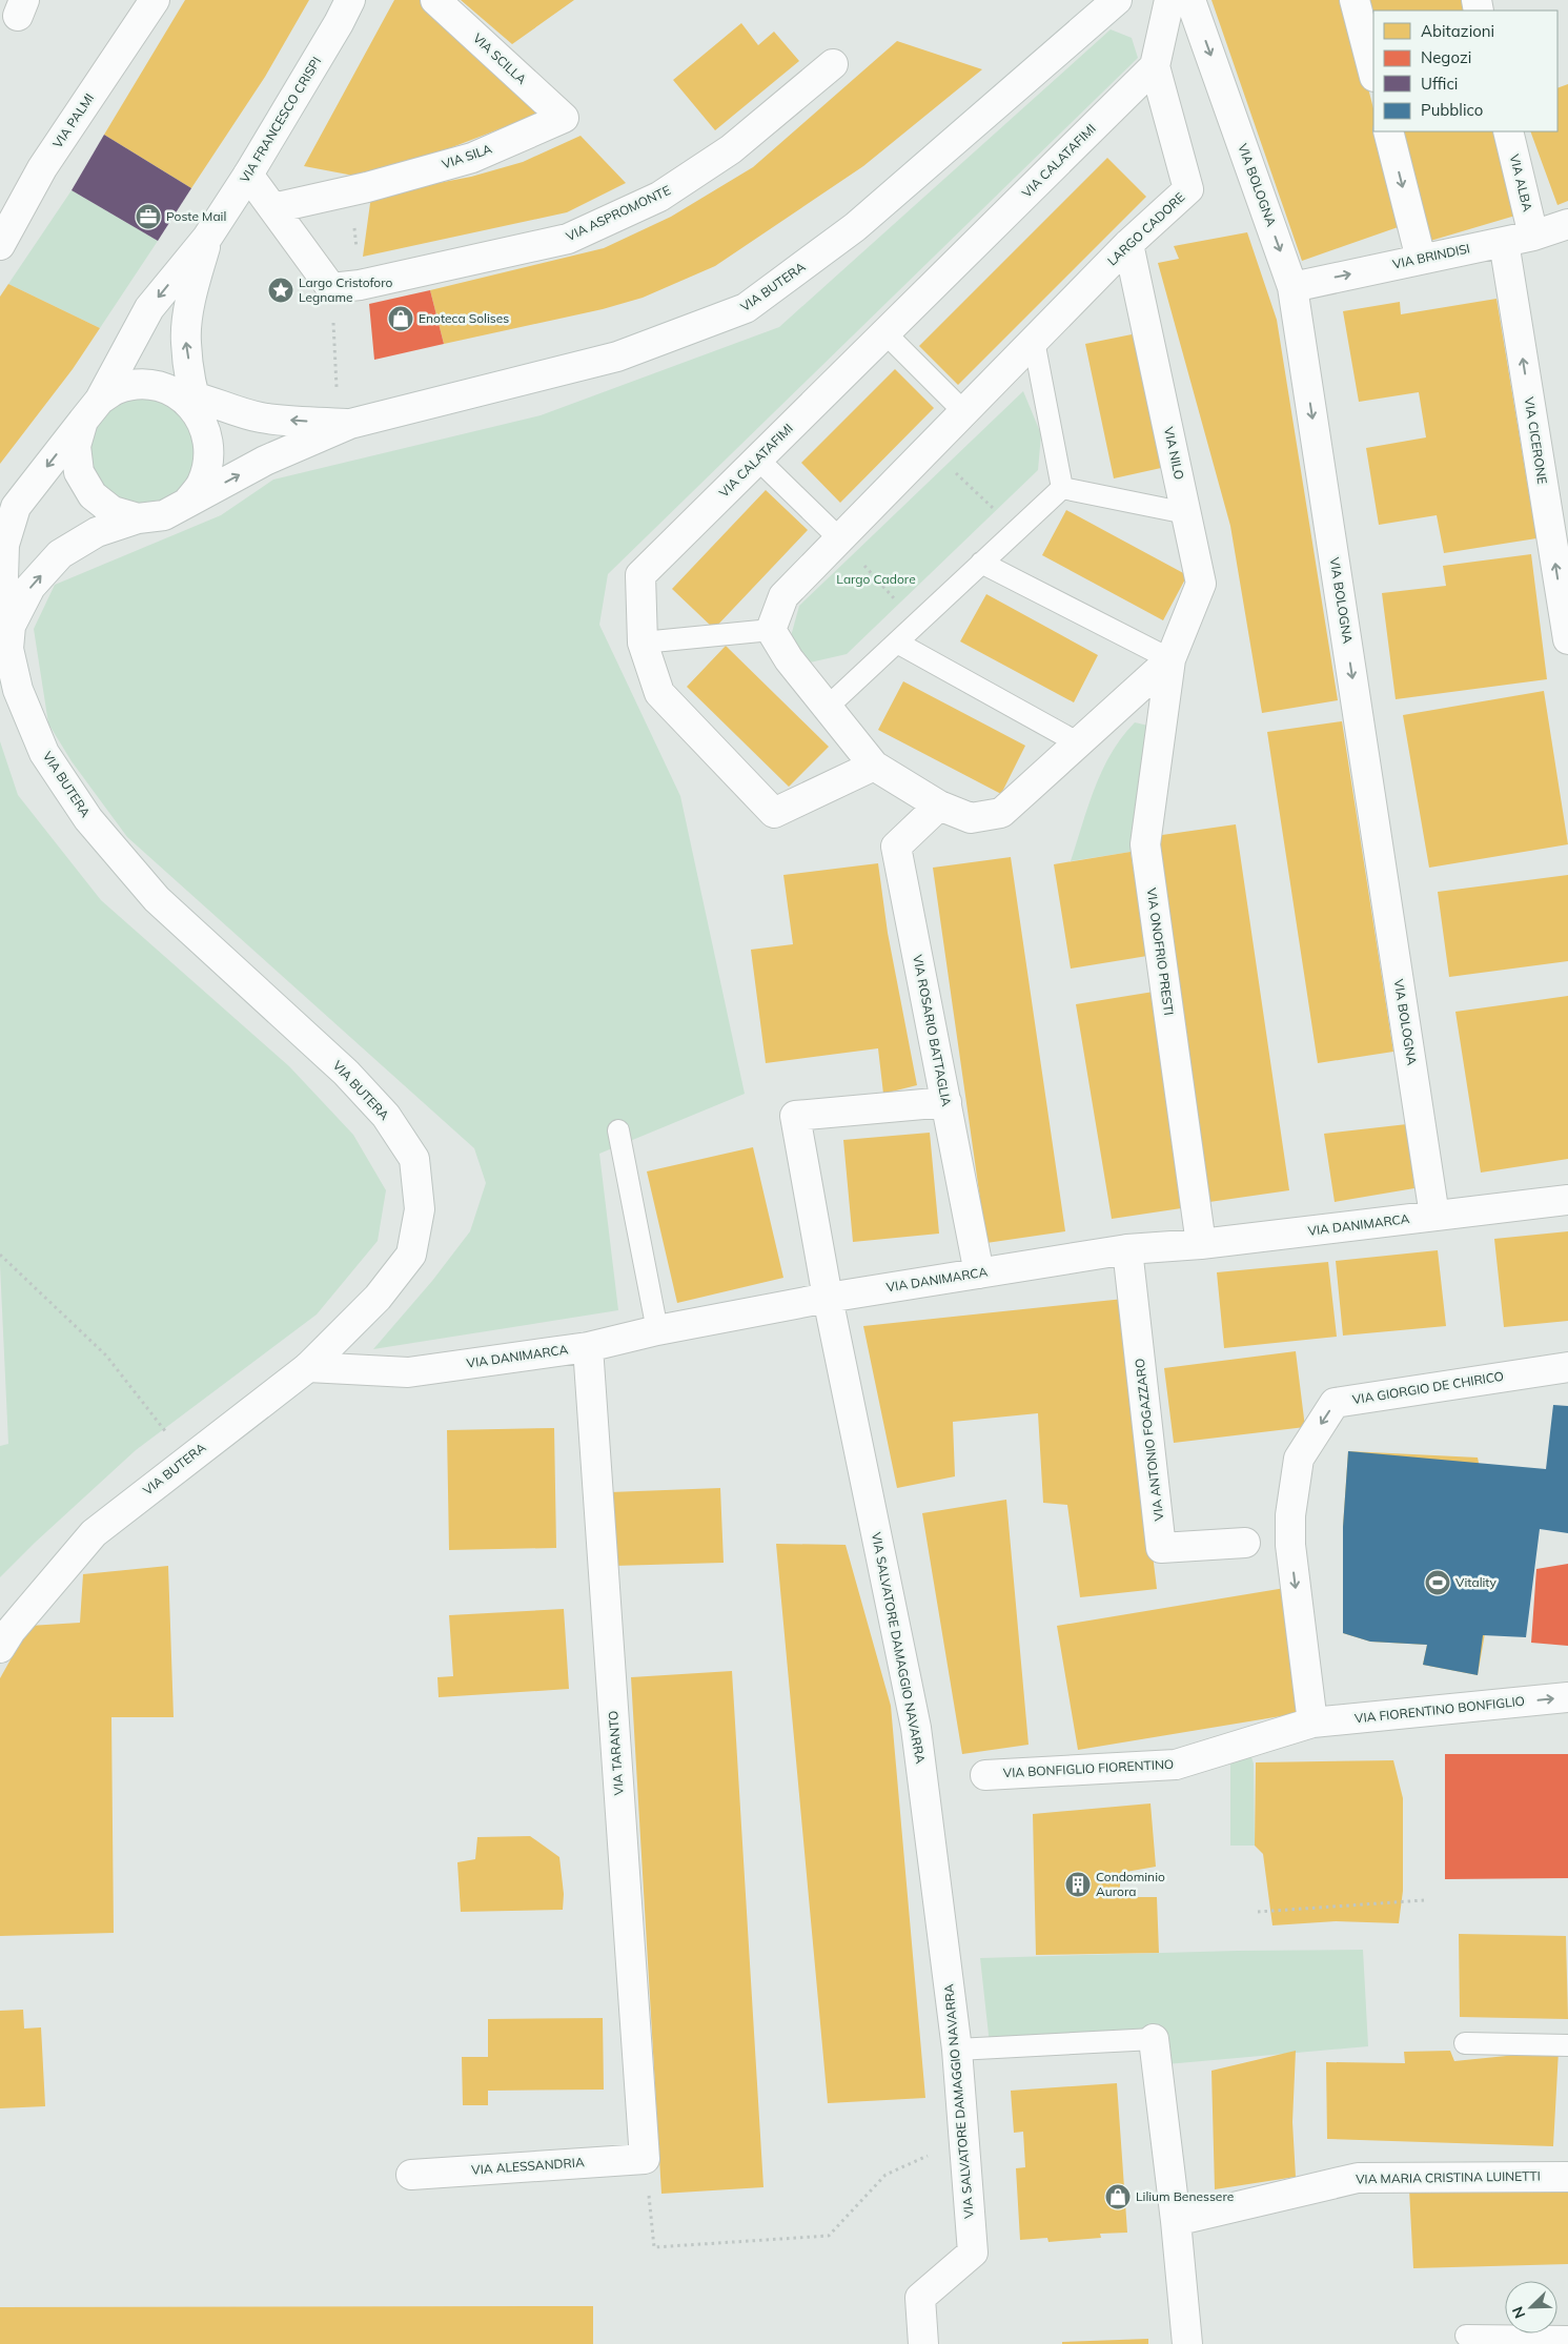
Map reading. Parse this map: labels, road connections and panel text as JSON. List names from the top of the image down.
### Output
{
  "streets": {
    "street": [
      "VIA SCILLA",
      "VIA FRANCESCO CRISPI",
      "VIA PALMI",
      "VIA SILA",
      "VIA CALATAFIMI",
      "VIA ALBA",
      "VIA BOLOGNA",
      "VIA ASPROMONTE",
      "LARGO CADORE",
      "VIA BRINDISI",
      "VIA BUTERA",
      "VIA CICERONE",
      "VIA NILO",
      "VIA ONOFRIO PRESTI",
      "VIA ROSARIO BATTAGLIA",
      "VIA DANIMARCA",
      "VIA GIORGIO DE CHIRICO",
      "VIA ANTONIO FOGAZZARO",
      "VIA SALVATORE DAMAGGIO NAVARRA",
      "VIA FIORENTINO BONFIGLIO",
      "VIA TARANTO",
      "VIA BONFIGLIO FIORENTINO",
      "VIA ALESSANDRIA",
      "VIA MARIA CRISTINA LUINETTI"
    ]
  },
  "crossings": [
    ["VIA SCILLA", "VIA SILA"],
    ["VIA CALATAFIMI", "LARGO CADORE"],
    ["VIA ALBA", "VIA BRINDISI"],
    ["VIA BOLOGNA", "VIA BRINDISI"],
    ["VIA BOLOGNA", "VIA DANIMARCA"],
    ["LARGO CADORE", "VIA NILO"],
    ["VIA BRINDISI", "VIA CICERONE"],
    ["VIA BUTERA", "VIA DANIMARCA"],
    ["VIA NILO", "VIA ONOFRIO PRESTI"],
    ["VIA ONOFRIO PRESTI", "VIA DANIMARCA"],
    ["VIA ROSARIO BATTAGLIA", "VIA DANIMARCA"],
    ["VIA ROSARIO BATTAGLIA", "VIA SALVATORE DAMAGGIO NAVARRA"],
    ["VIA DANIMARCA", "VIA ANTONIO FOGAZZARO"],
    ["VIA DANIMARCA", "VIA SALVATORE DAMAGGIO NAVARRA"],
    ["VIA DANIMARCA", "VIA TARANTO"],
    ["VIA GIORGIO DE CHIRICO", "VIA FIORENTINO BONFIGLIO"],
    ["VIA GIORGIO DE CHIRICO", "VIA BONFIGLIO FIORENTINO"],
    ["VIA FIORENTINO BONFIGLIO", "VIA BONFIGLIO FIORENTINO"],
    ["VIA TARANTO", "VIA ALESSANDRIA"]
  ],
  "one_way": [
    "VIA BOLOGNA",
    "VIA BRINDISI",
    "VIA CICERONE",
    "VIA FIORENTINO BONFIGLIO"
  ],
  "parks": ["Largo Cadore"],
  "places": {
    "office": ["Poste Mail"],
    "place": ["Largo Cristoforo Legname"],
    "shop": ["Enoteca Solises", "Lilium Benessere"],
    "sports": ["Vitality"],
    "building": ["Condominio Aurora"]
  },
  "legend": [
    "Abitazioni",
    "Negozi",
    "Uffici",
    "Pubblico"
  ],
  "north": "bottom left"
}
